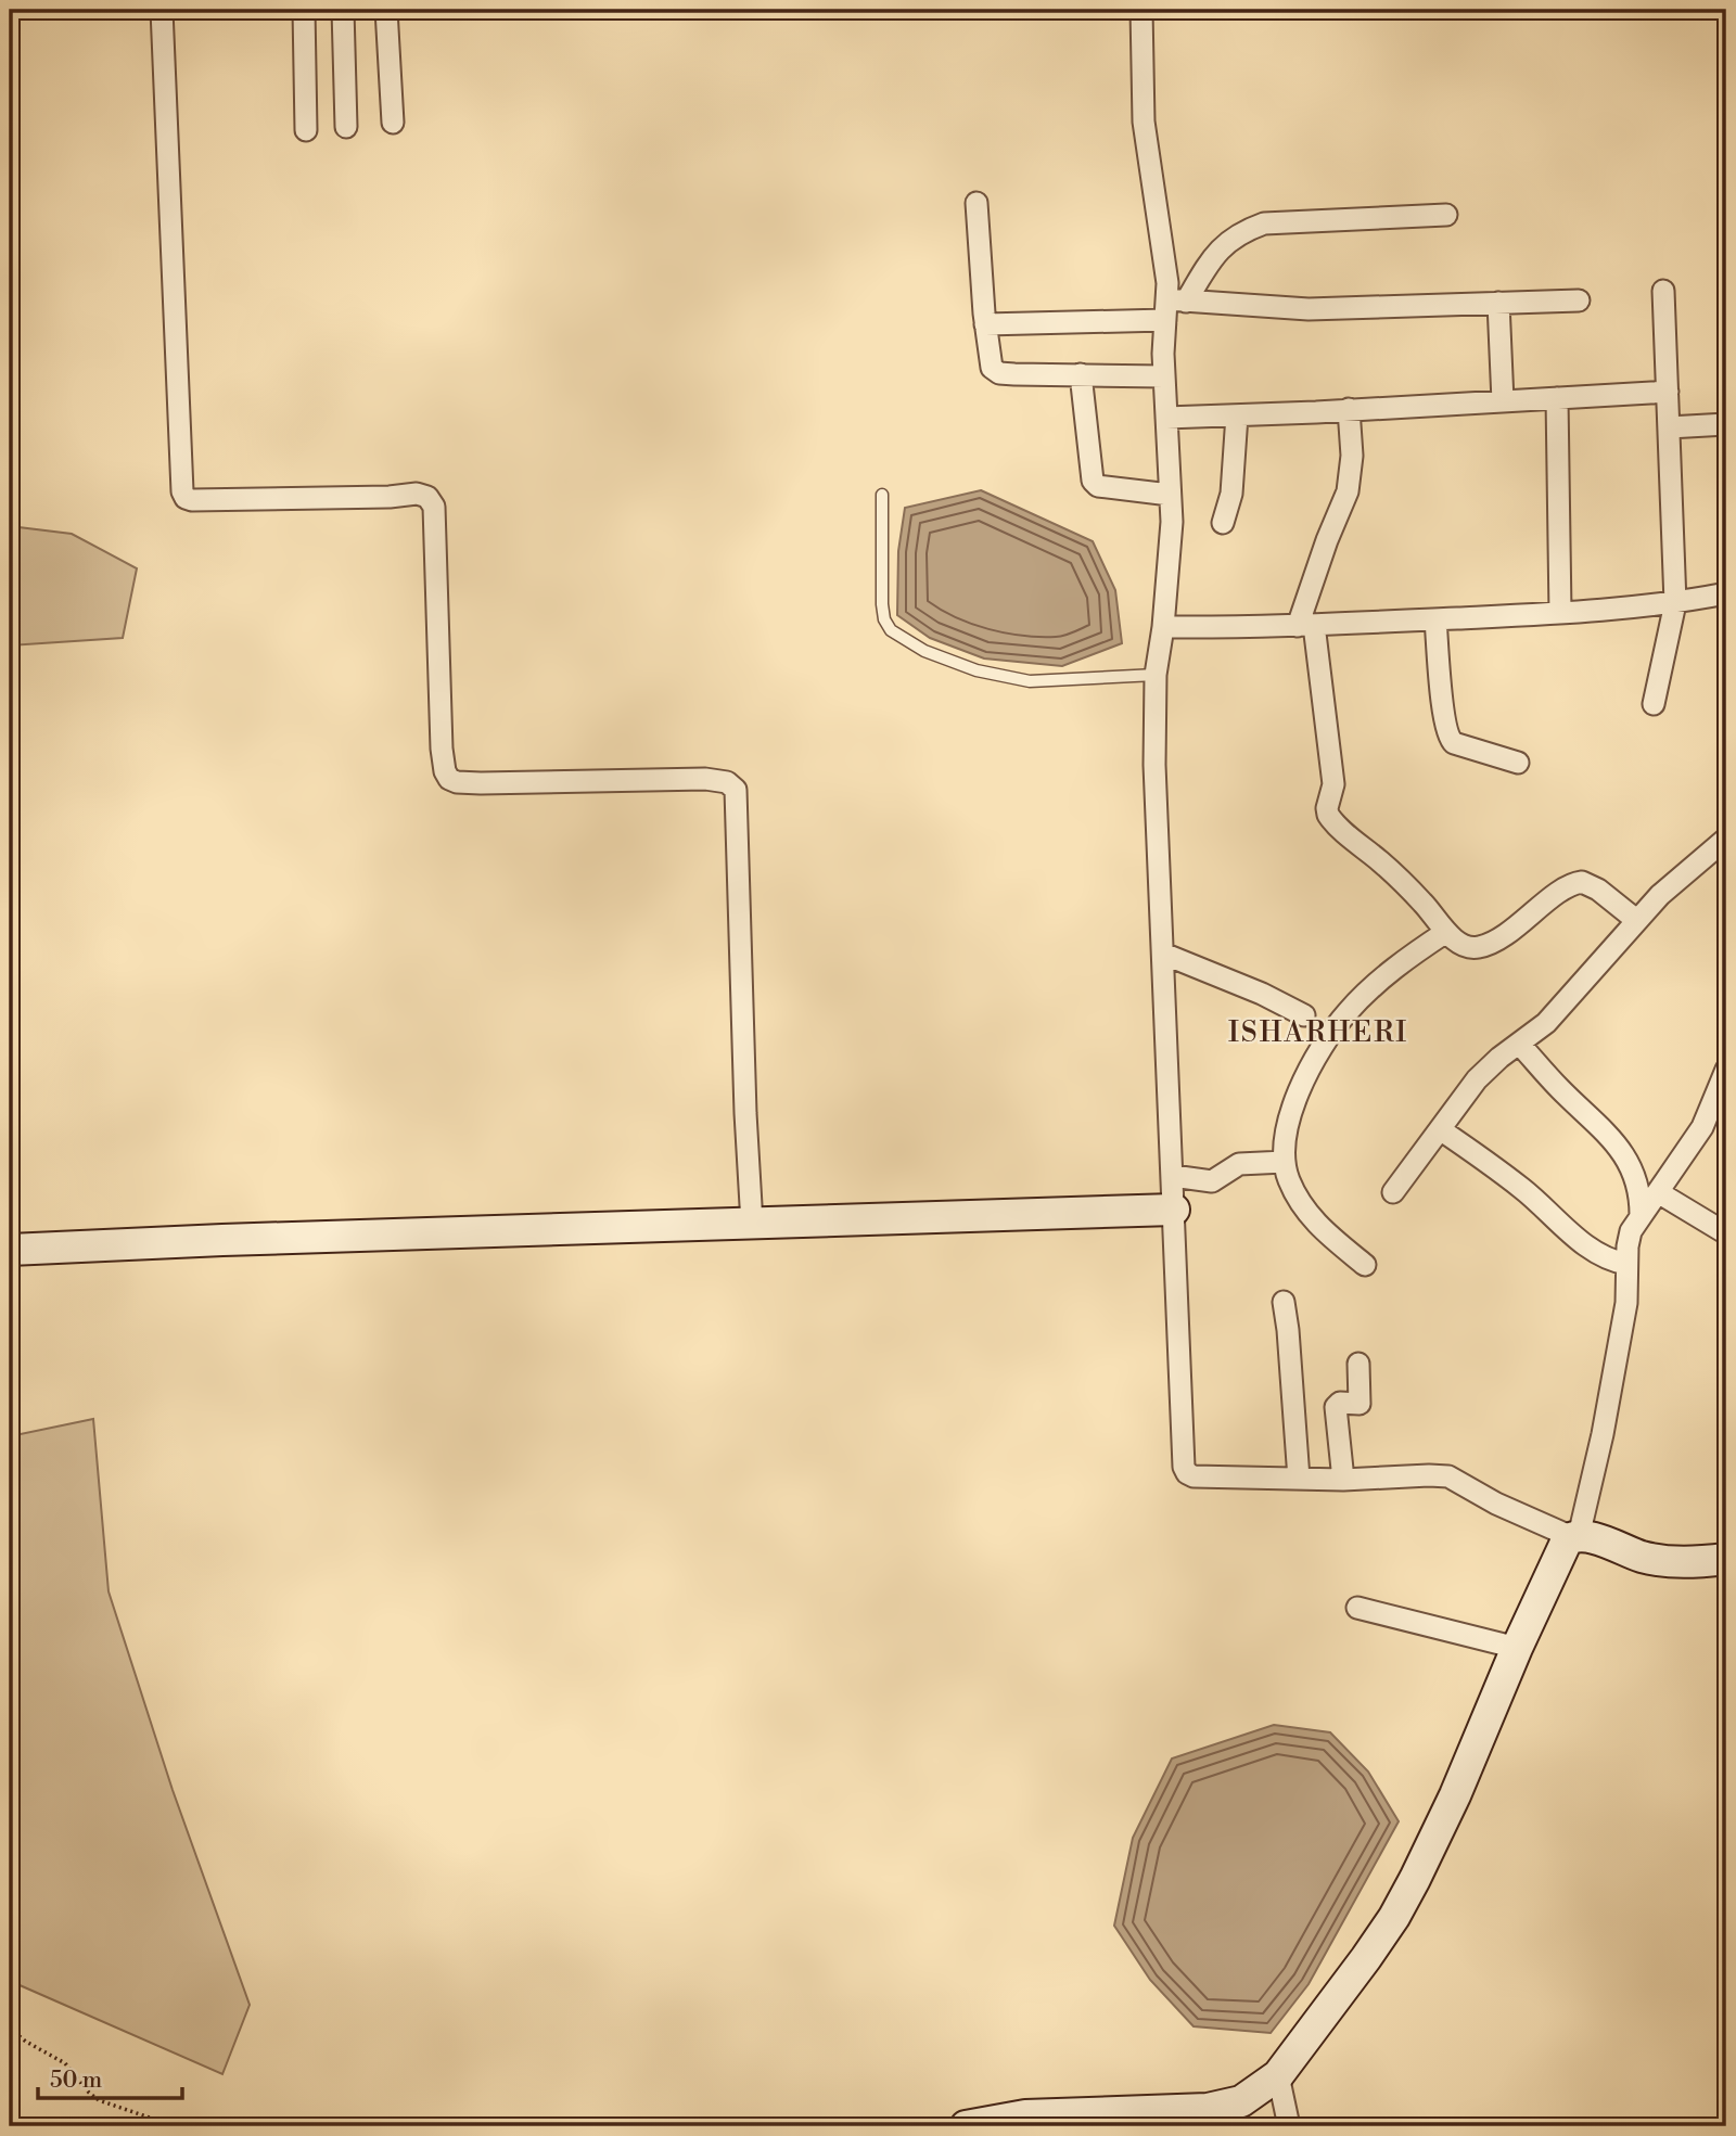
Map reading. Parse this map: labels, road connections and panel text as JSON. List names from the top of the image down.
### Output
{
  "districts": ["ISHARHERI"],
  "scale_bar": "50 m"
}
